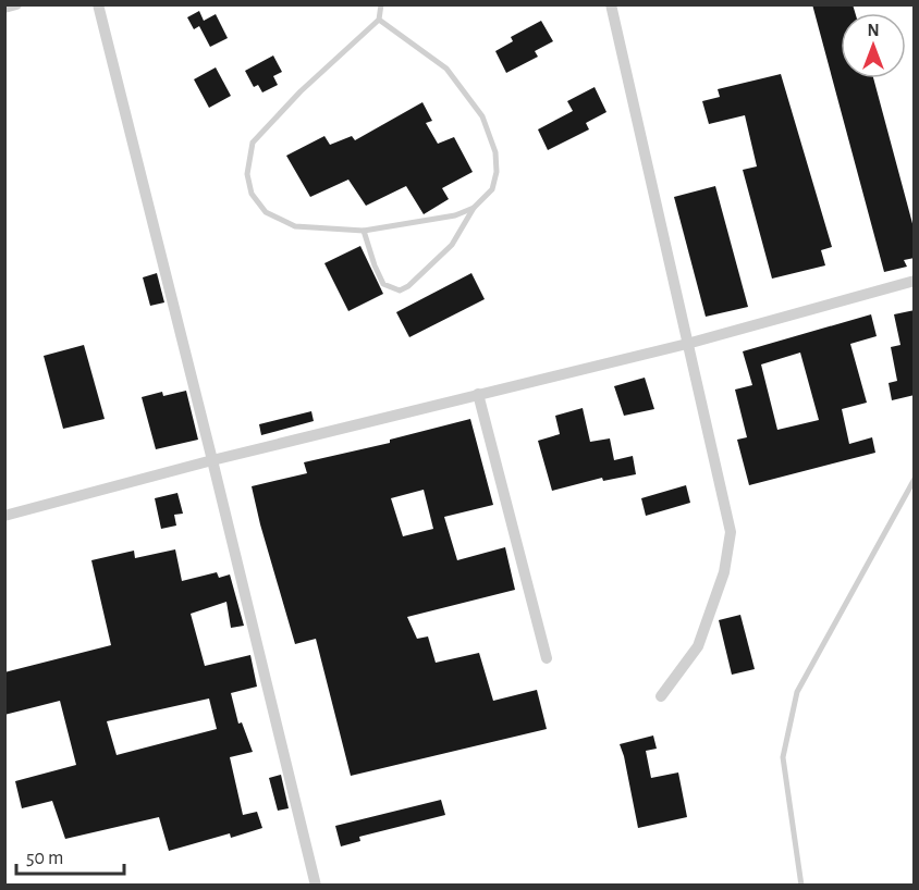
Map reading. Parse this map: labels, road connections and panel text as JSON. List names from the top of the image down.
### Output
{
  "scale_bar": "50 m",
  "north": "top"
}
